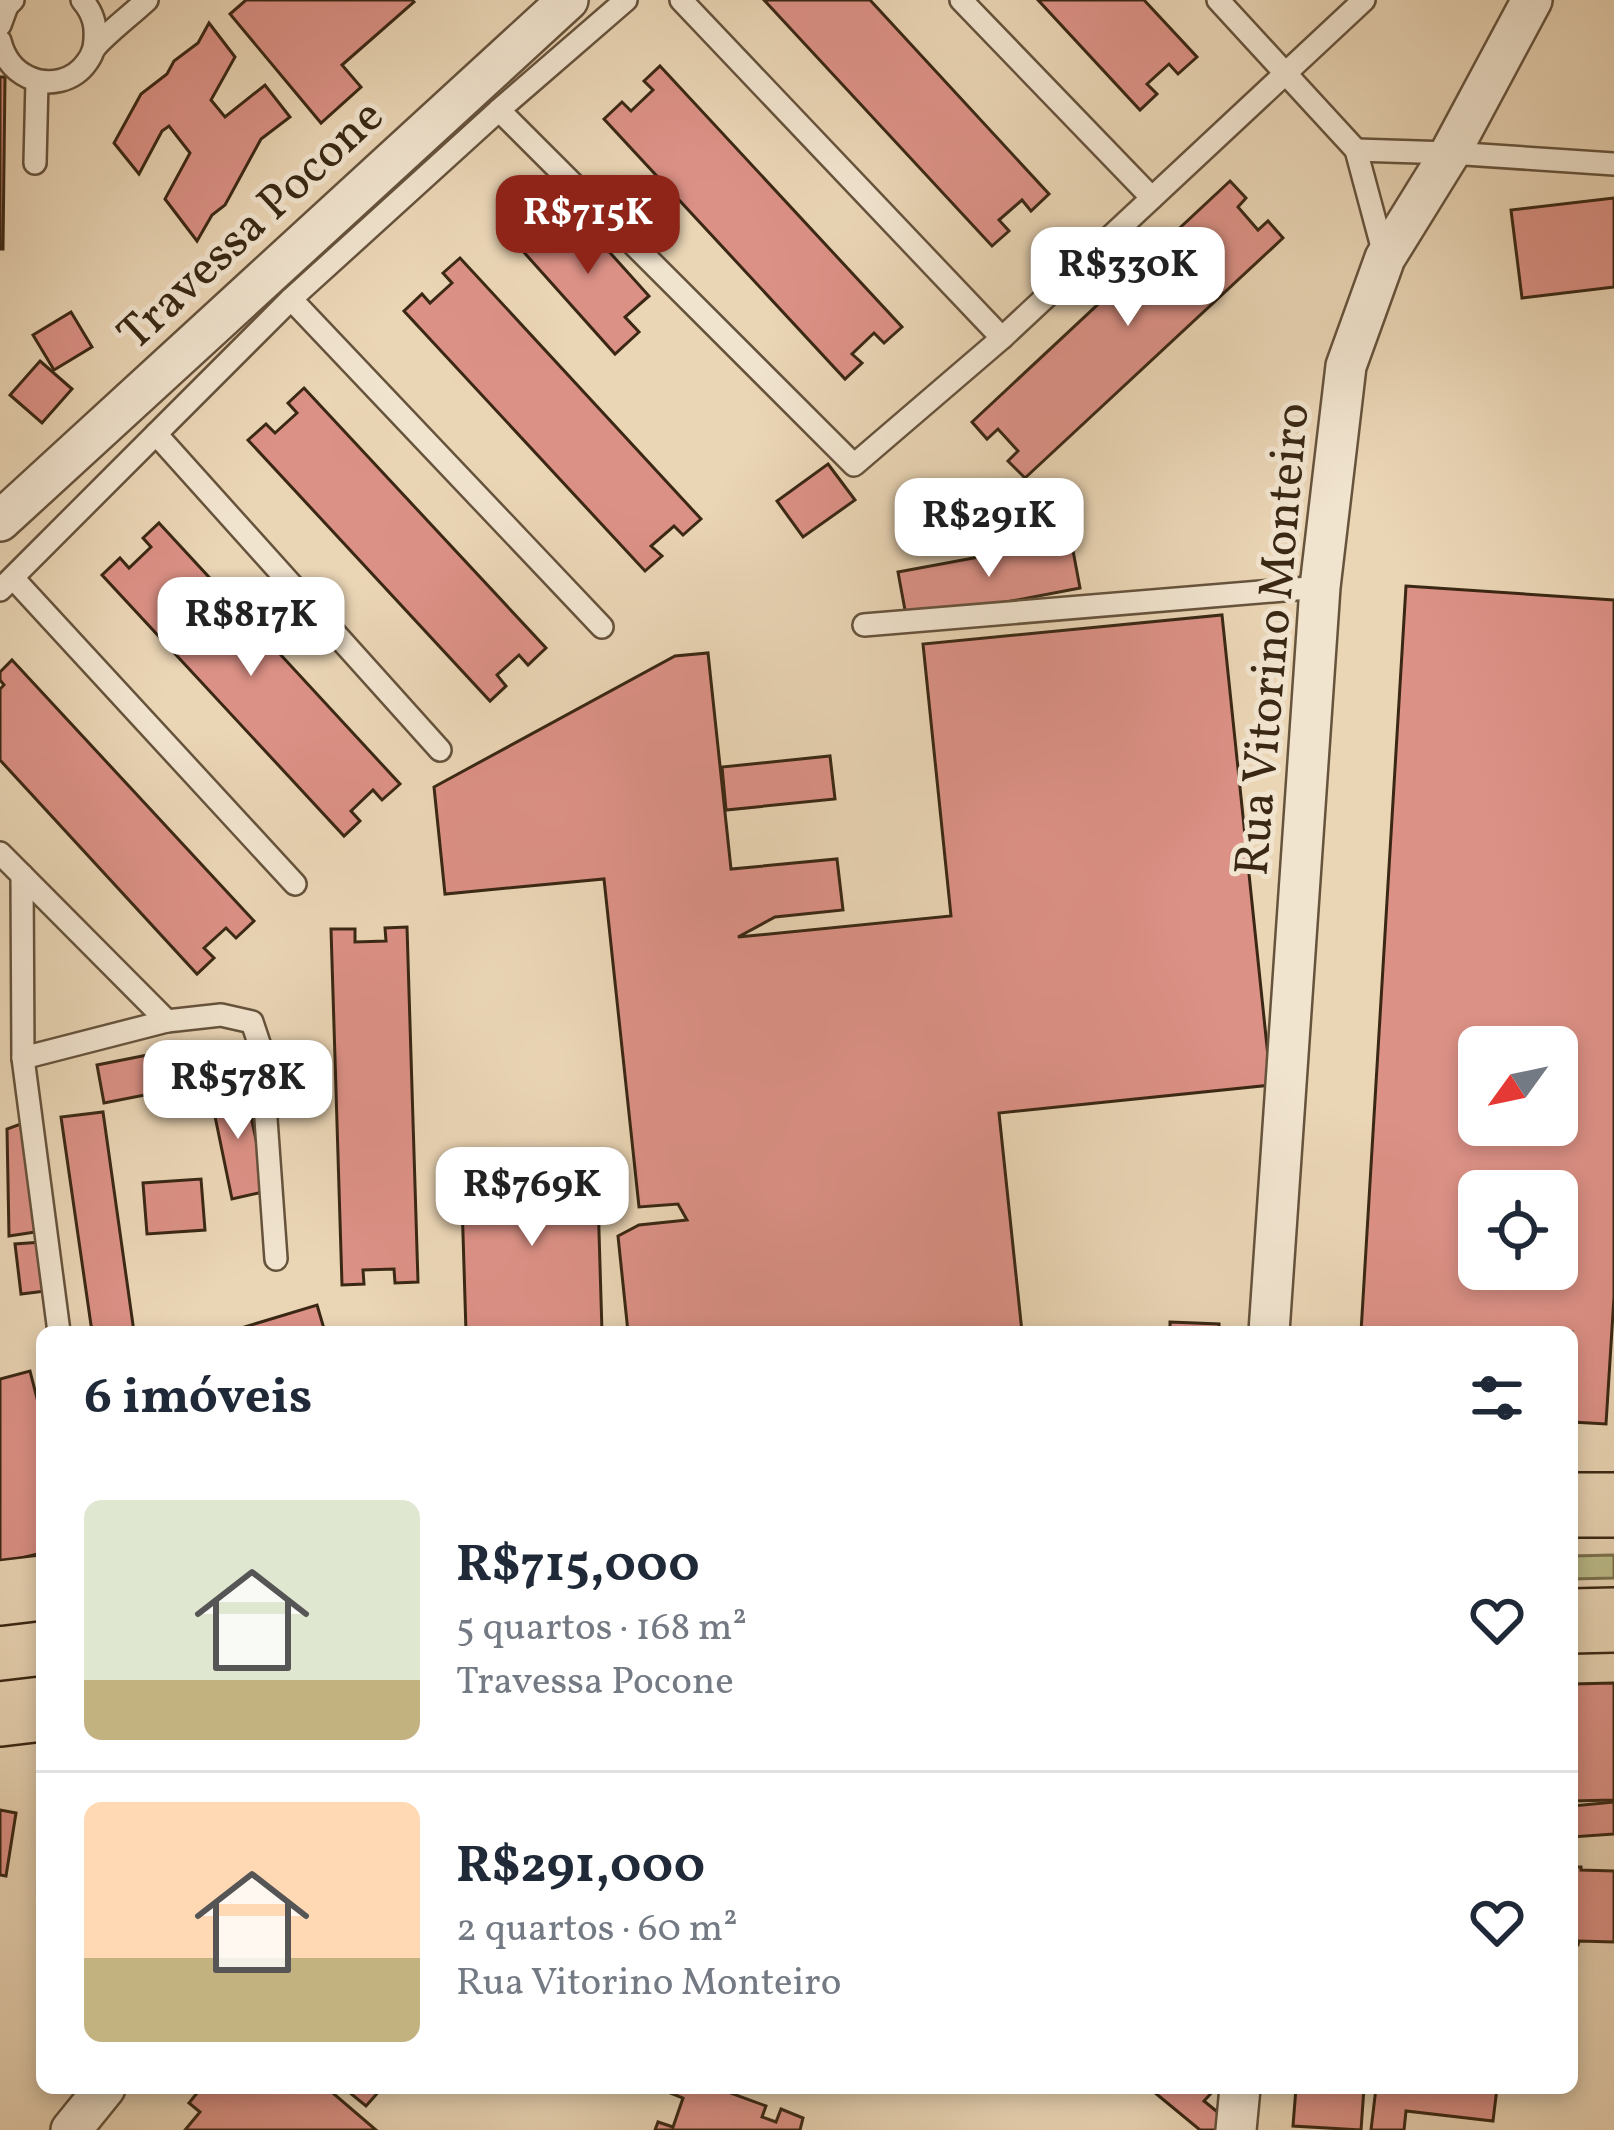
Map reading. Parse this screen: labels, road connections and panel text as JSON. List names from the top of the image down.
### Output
{
  "streets": {
    "street": ["Travessa Pocone", "Rua Vitorino Monteiro"]
  },
  "north": "bottom left",
  "page": {
    "price": [
      "R$715K",
      "R$330K",
      "R$291K",
      "R$817K",
      "R$578K",
      "R$769K"
    ],
    "heading": "6 imóveis",
    "list": [
      {
        "name": "R$715,000",
        "note": "5 quartos · 168 m² · Travessa Pocone"
      },
      {
        "name": "R$291,000",
        "note": "2 quartos · 60 m² · Rua Vitorino Monteiro"
      }
    ]
  }
}
